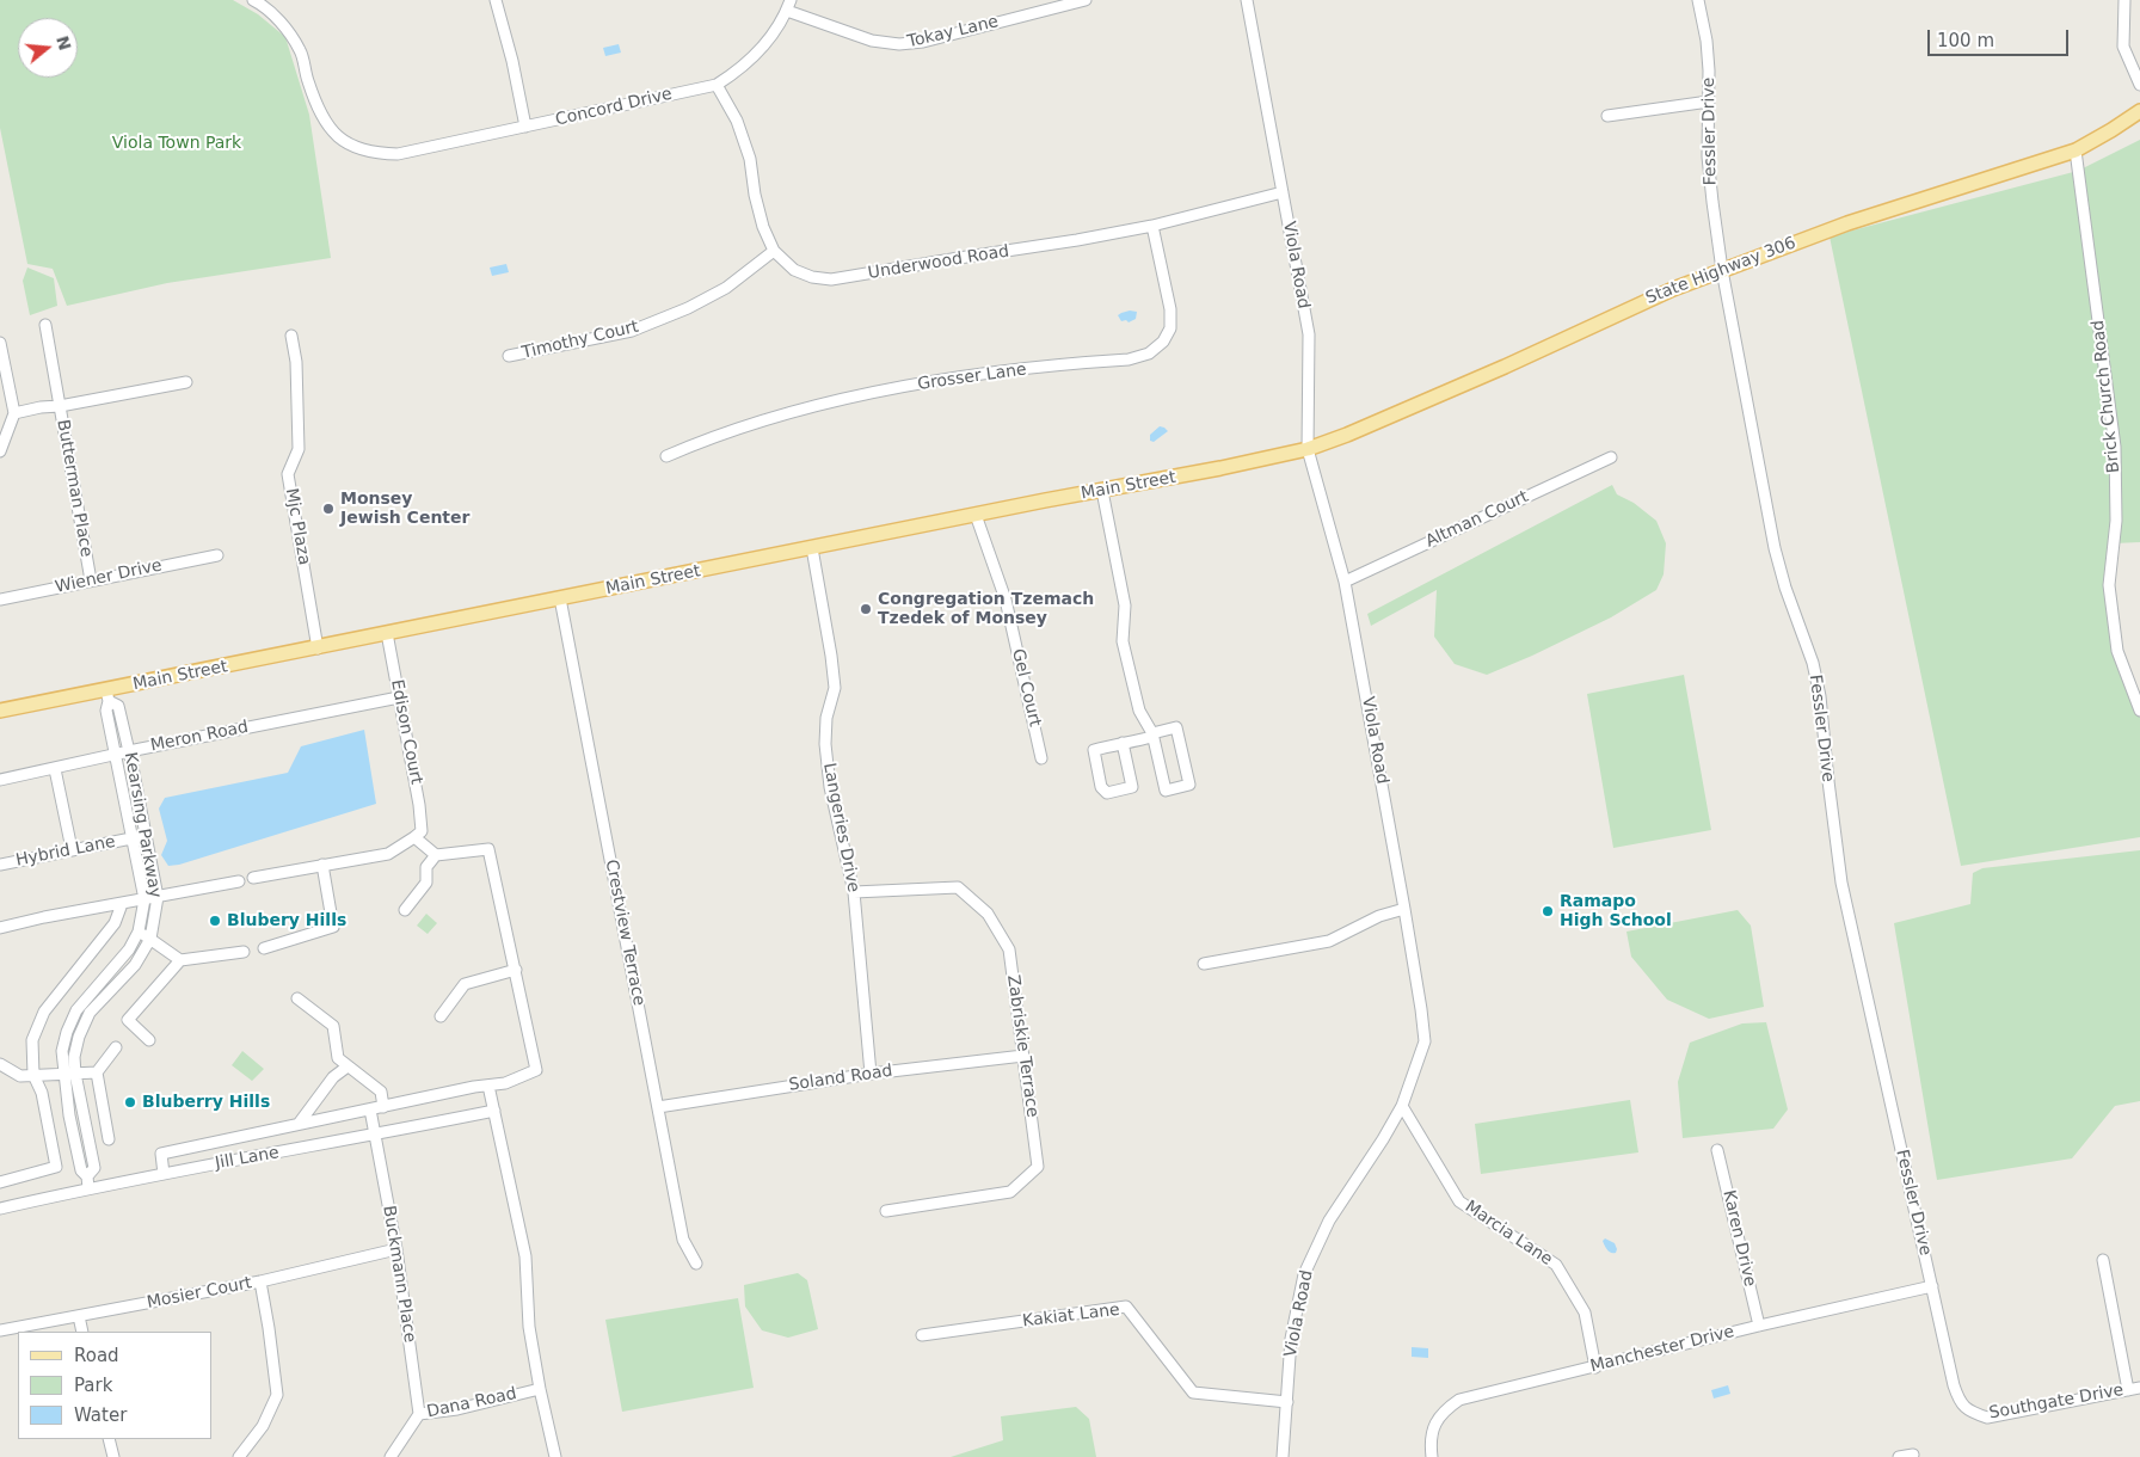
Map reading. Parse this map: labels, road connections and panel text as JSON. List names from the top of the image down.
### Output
{
  "streets": {
    "main road": ["State Highway 306", "Main Street"],
    "street": [
      "Tokay Lane",
      "Concord Drive",
      "Fessler Drive",
      "Underwood Road",
      "Viola Road",
      "Timothy Court",
      "Grosser Lane",
      "Brick Church Road",
      "Butterman Place",
      "Altman Court",
      "Mjc Plaza",
      "Wiener Drive",
      "Gel Court",
      "Edison Court",
      "Meron Road",
      "Kearsing Parkway",
      "Langeries Drive",
      "Hybrid Lane",
      "Crestview Terrace",
      "Zabriskie Terrace",
      "Soland Road",
      "Jill Lane",
      "Marcia Lane",
      "Karen Drive",
      "Buckmann Place",
      "Mosier Court",
      "Kakiat Lane",
      "Manchester Drive",
      "Southgate Drive",
      "Dana Road"
    ]
  },
  "crossings": [
    ["Tokay Lane", "Concord Drive"],
    ["Concord Drive", "Underwood Road"],
    ["Fessler Drive", "State Highway 306"],
    ["Fessler Drive", "Manchester Drive"],
    ["Fessler Drive", "Southgate Drive"],
    ["Underwood Road", "Viola Road"],
    ["Underwood Road", "Timothy Court"],
    ["Underwood Road", "Grosser Lane"],
    ["Viola Road", "State Highway 306"],
    ["Viola Road", "Main Street"],
    ["Viola Road", "Altman Court"],
    ["Viola Road", "Marcia Lane"],
    ["Viola Road", "Kakiat Lane"],
    ["State Highway 306", "Brick Church Road"],
    ["State Highway 306", "Main Street"],
    ["Main Street", "Mjc Plaza"],
    ["Main Street", "Gel Court"],
    ["Main Street", "Edison Court"],
    ["Main Street", "Kearsing Parkway"],
    ["Main Street", "Langeries Drive"],
    ["Main Street", "Crestview Terrace"],
    ["Butterman Place", "Wiener Drive"],
    ["Edison Court", "Meron Road"],
    ["Meron Road", "Kearsing Parkway"],
    ["Kearsing Parkway", "Hybrid Lane"],
    ["Kearsing Parkway", "Jill Lane"],
    ["Langeries Drive", "Zabriskie Terrace"],
    ["Langeries Drive", "Soland Road"],
    ["Crestview Terrace", "Soland Road"],
    ["Zabriskie Terrace", "Soland Road"],
    ["Jill Lane", "Buckmann Place"],
    ["Marcia Lane", "Manchester Drive"],
    ["Karen Drive", "Manchester Drive"],
    ["Buckmann Place", "Mosier Court"],
    ["Buckmann Place", "Dana Road"]
  ],
  "parks": ["Viola Town Park"],
  "places": [
    "Monsey Jewish Center",
    "Congregation Tzemach Tzedek of Monsey",
    "Ramapo High School",
    "Blubery Hills",
    "Bluberry Hills"
  ],
  "legend": ["Road", "Park", "Water"],
  "scale_bar": "100 m",
  "north": "right"
}
